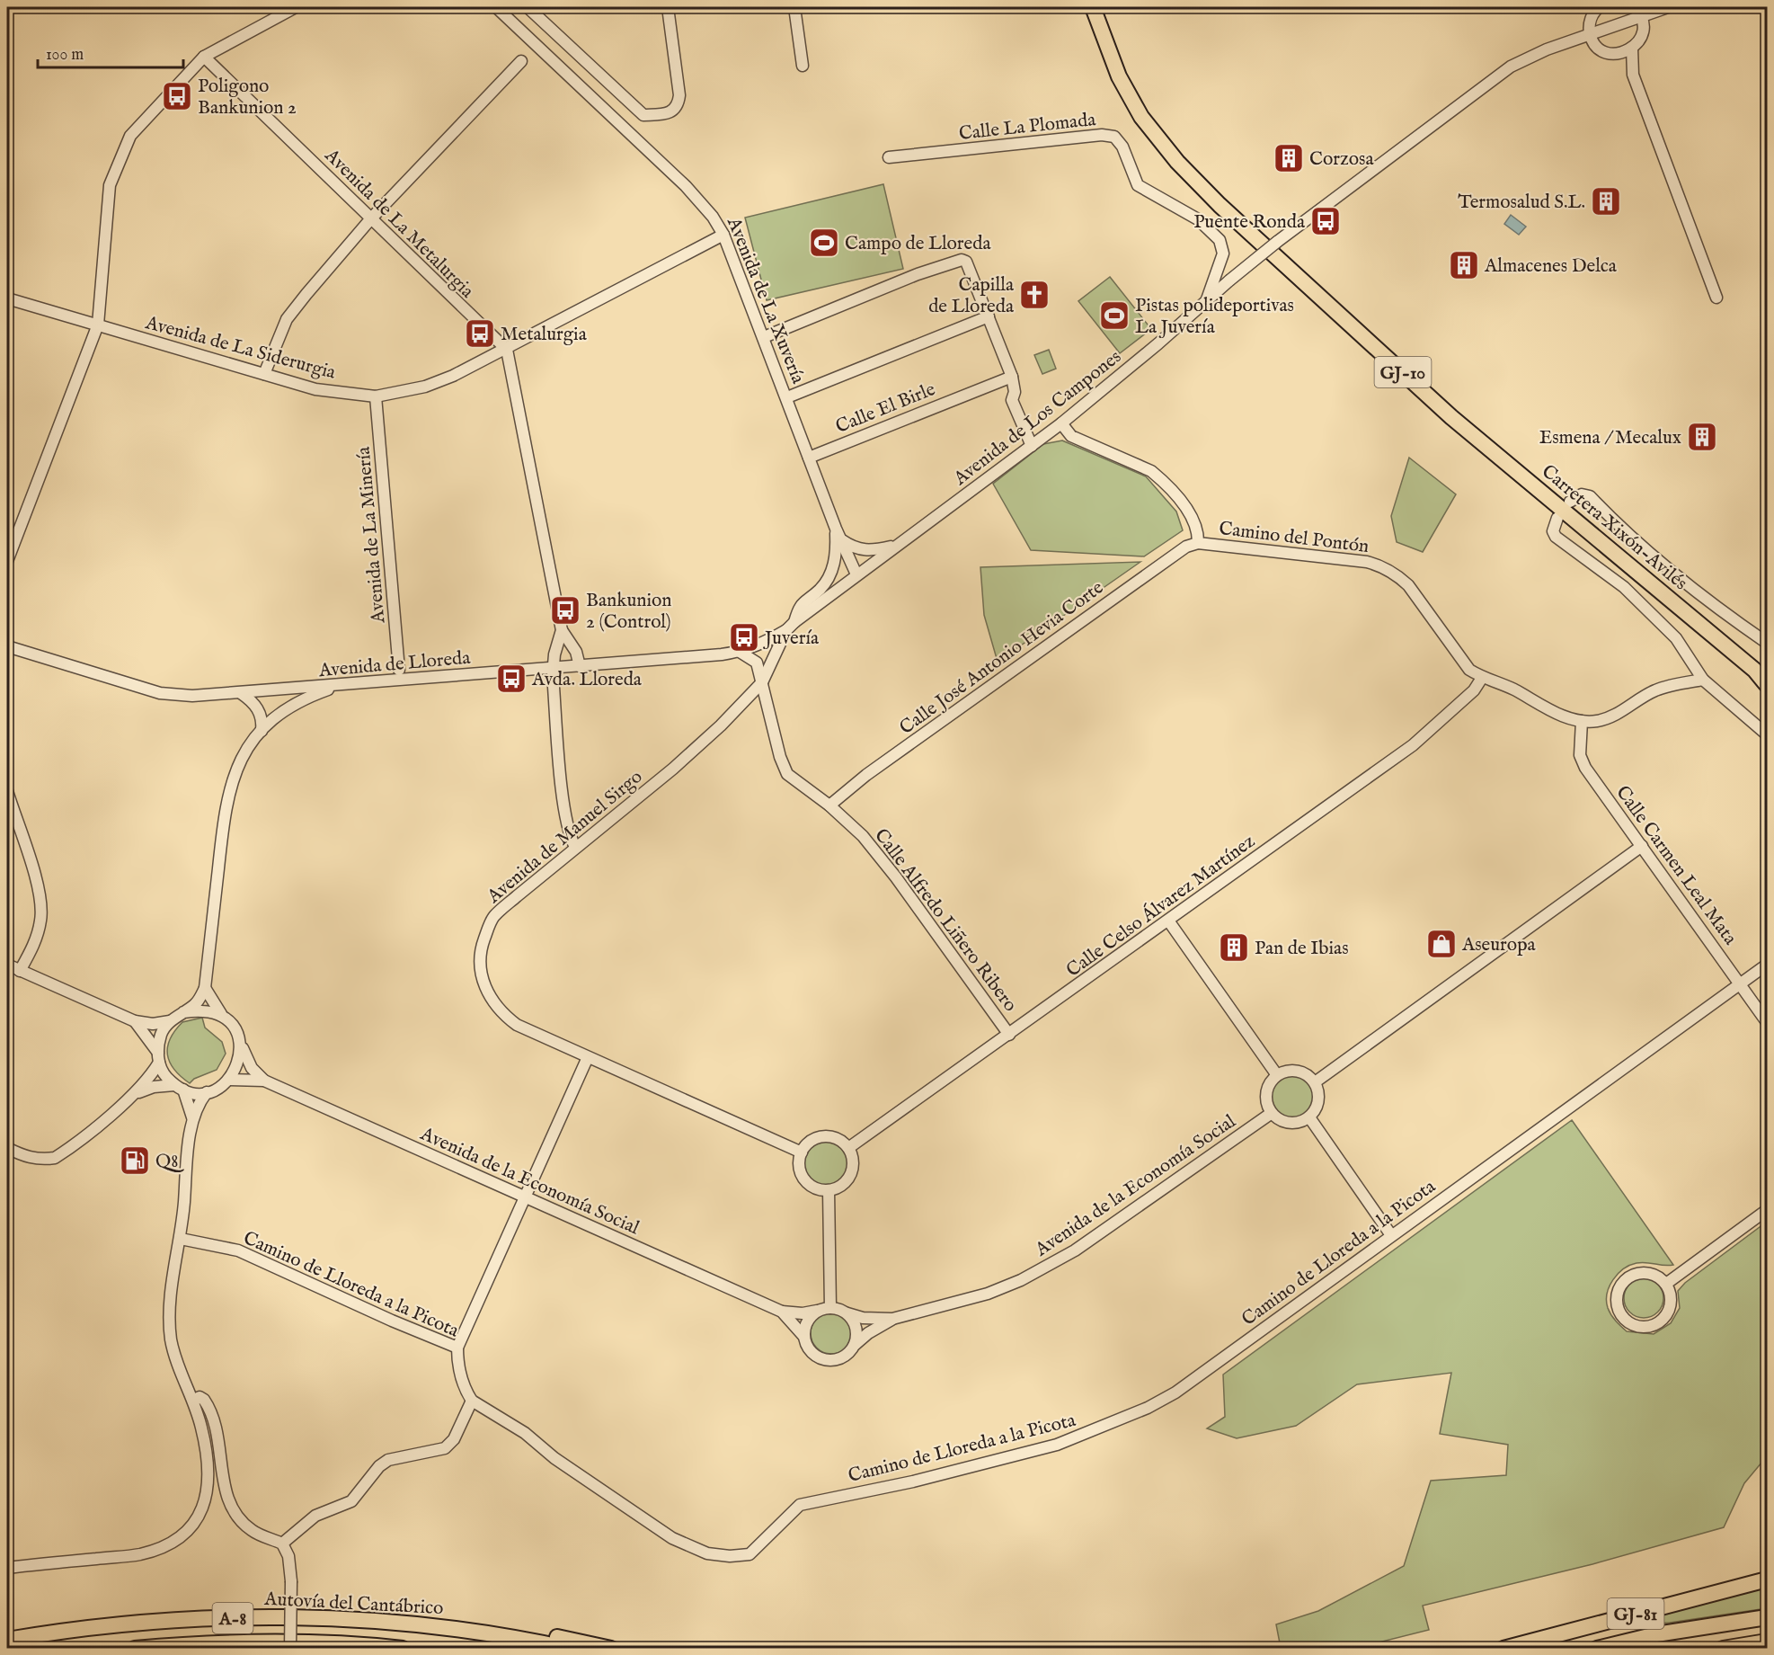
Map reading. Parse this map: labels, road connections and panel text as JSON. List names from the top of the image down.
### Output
{
  "streets": {
    "highway": [
      "GJ-10",
      "Carretera Xixón-Avilés",
      "Autovía del Cantábrico",
      "GJ-81",
      "A-8"
    ],
    "street": [
      "Calle La Plomada",
      "Avenida de La Metalurgia",
      "Avenida de La Xuvería",
      "Avenida de La Siderurgia",
      "Calle El Birle",
      "Avenida de Los Campones",
      "Avenida de La Minería",
      "Camino del Pontón",
      "Calle José Antonio Hevia Corte",
      "Avenida de Lloreda",
      "Avenida de Manuel Sirgo",
      "Calle Carmen Leal Mata",
      "Calle Celso Álvarez Martínez",
      "Calle Alfredo Liñero Ribero",
      "Avenida de la Economía Social",
      "Camino de Lloreda a la Picota"
    ]
  },
  "crossings": [
    ["Calle La Plomada", "Avenida de Los Campones"],
    ["Avenida de La Metalurgia", "Avenida de La Siderurgia"],
    ["Avenida de La Xuvería", "Avenida de La Siderurgia"],
    ["Avenida de La Xuvería", "Calle El Birle"],
    ["Avenida de La Xuvería", "Avenida de Los Campones"],
    ["Avenida de La Xuvería", "Avenida de Lloreda"],
    ["Avenida de La Xuvería", "Avenida de Manuel Sirgo"],
    ["Avenida de La Siderurgia", "Avenida de La Minería"],
    ["GJ-10", "Carretera Xixón-Avilés"],
    ["Avenida de Los Campones", "Camino del Pontón"],
    ["Avenida de Los Campones", "Avenida de Manuel Sirgo"],
    ["Camino del Pontón", "Calle José Antonio Hevia Corte"],
    ["Camino del Pontón", "Calle Carmen Leal Mata"],
    ["Camino del Pontón", "Calle Celso Álvarez Martínez"],
    ["Calle José Antonio Hevia Corte", "Calle Alfredo Liñero Ribero"],
    ["Avenida de Lloreda", "Avenida de Manuel Sirgo"],
    ["Avenida de Manuel Sirgo", "Calle Celso Álvarez Martínez"],
    ["Avenida de Manuel Sirgo", "Calle Alfredo Liñero Ribero"],
    ["Calle Carmen Leal Mata", "Camino de Lloreda a la Picota"],
    ["Calle Celso Álvarez Martínez", "Calle Alfredo Liñero Ribero"]
  ],
  "places": {
    "bus stop": [
      "Poligono Bankunion 2",
      "Puente Ronda",
      "Metalurgia",
      "Bankunion 2 (Control)",
      "Juvería",
      "Avda. Lloreda"
    ],
    "building": [
      "Corzosa",
      "Termosalud S.L.",
      "Almacenes Delca",
      "Esmena / Mecalux",
      "Pan de Ibias"
    ],
    "sports": ["Campo de Lloreda", "Pistas polideportivas La Juvería"],
    "church": ["Capilla de Lloreda"],
    "shop": ["Aseuropa"],
    "fuel station": ["Q8"]
  },
  "scale_bar": "100 m"
}
